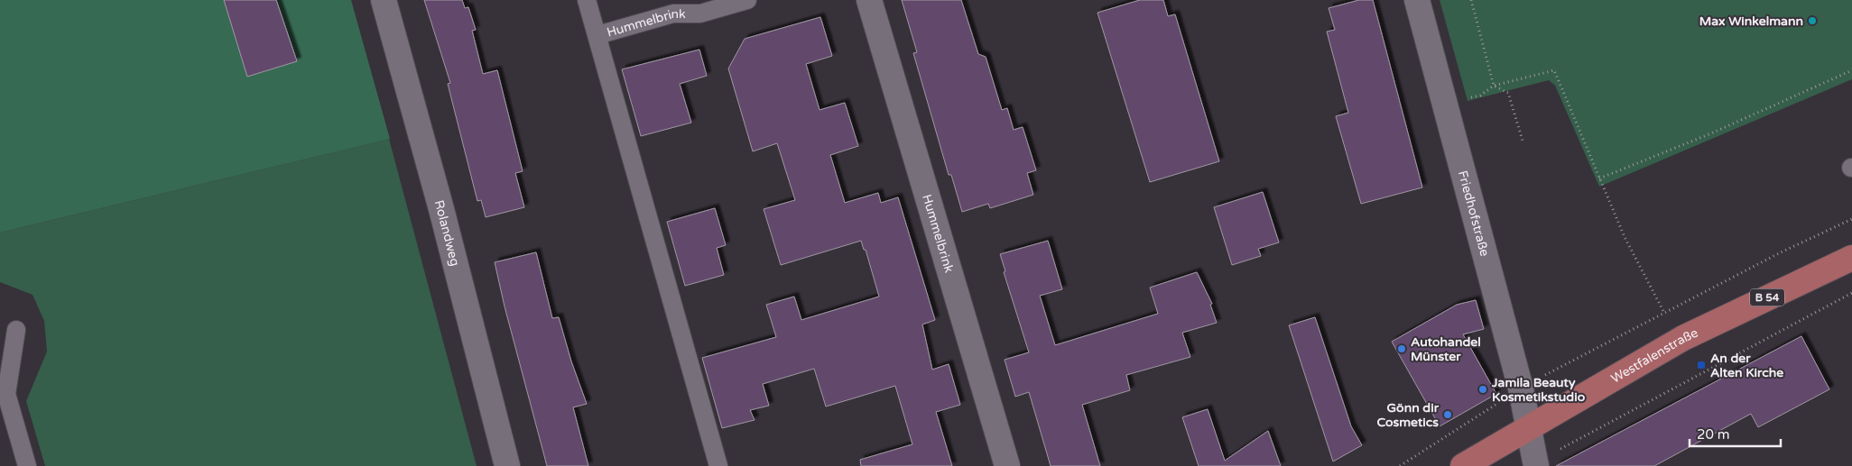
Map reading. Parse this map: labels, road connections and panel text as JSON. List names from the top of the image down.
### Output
{
  "streets": {
    "main road": ["B 54", "Westfalenstraße"],
    "street": ["Hummelbrink", "Friedhofstraße", "Rolandweg"]
  },
  "crossings": [
    ["Friedhofstraße", "Westfalenstraße"]
  ],
  "places": {
    "other": [
      "Max Winkelmann",
      "Autohandel Münster",
      "Jamila Beauty Kosmetikstudio",
      "Gönn dir Cosmetics"
    ],
    "transit": ["An der Alten Kirche"]
  },
  "scale_bar": "20 m"
}
